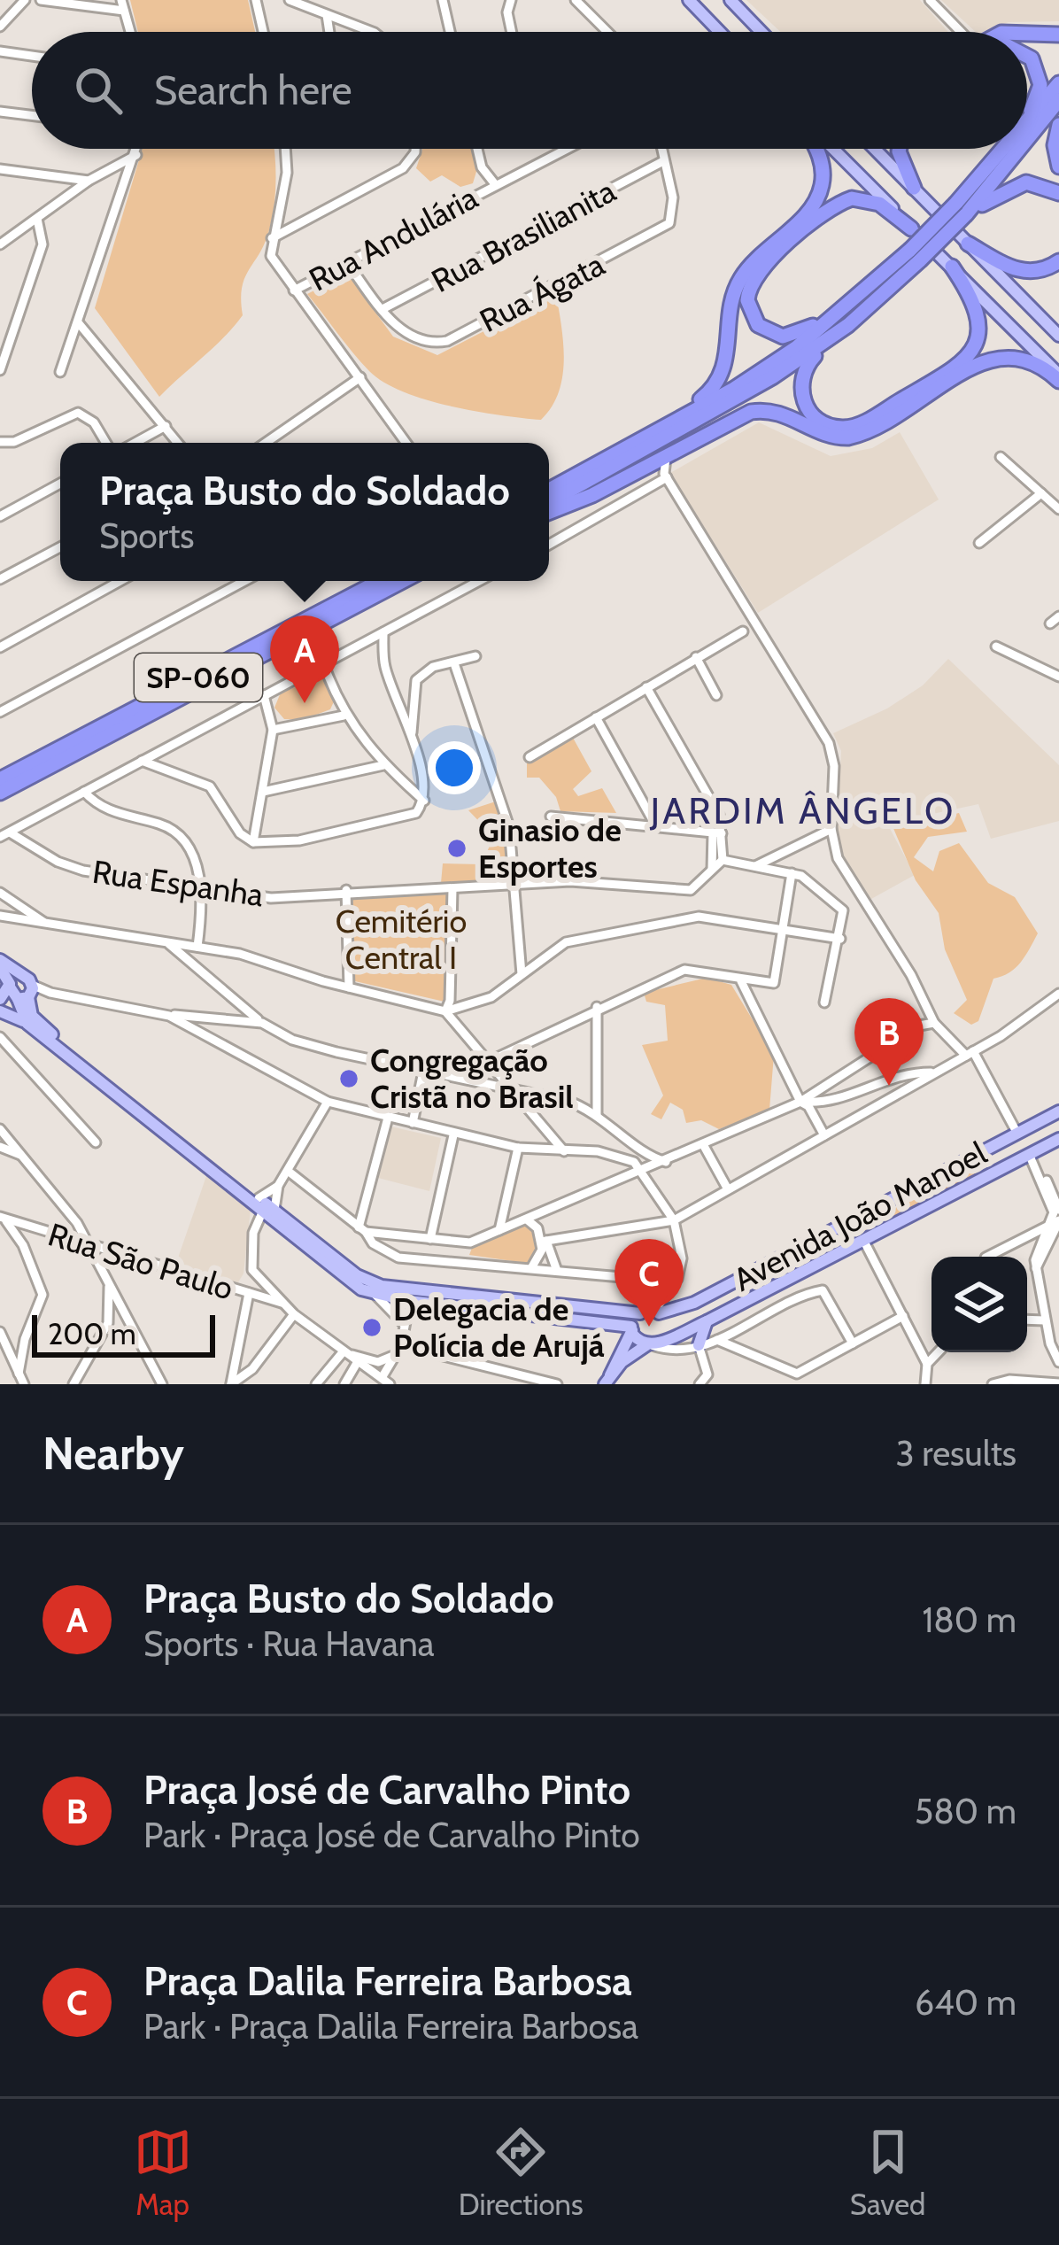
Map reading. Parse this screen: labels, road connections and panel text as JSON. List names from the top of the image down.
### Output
{
  "streets": {
    "highway": ["SP-060"],
    "main road": ["Avenida João Manoel"],
    "street": [
      "Rua Brasilianita",
      "Rua Andulária",
      "Rua Ágata",
      "Rua Espanha",
      "Rua São Paulo"
    ]
  },
  "crossings": [
    ["Rua Brasilianita", "Rua Ágata"],
    ["Rua Andulária", "Rua Ágata"]
  ],
  "districts": ["JARDIM ÂNGELO"],
  "parks": ["Cemitério Central I"],
  "places": ["Ginasio de Esportes", "Congregação Cristã no Brasil", "Delegacia de Polícia de Arujá"],
  "scale_bar": "200 m",
  "page": {
    "search": "Search here",
    "popup": ["Praça Busto do Soldado", "Sports"],
    "pins": ["A", "B", "C"],
    "scale": "200 m",
    "heading": ["Nearby", "3 results"],
    "list": [
      {
        "mark": "A",
        "name": "Praça Busto do Soldado",
        "note": "Sports · Rua Havana",
        "value": "180 m"
      },
      {
        "mark": "B",
        "name": "Praça José de Carvalho Pinto",
        "note": "Park · Praça José de Carvalho Pinto",
        "value": "580 m"
      },
      {
        "mark": "C",
        "name": "Praça Dalila Ferreira Barbosa",
        "note": "Park · Praça Dalila Ferreira Barbosa",
        "value": "640 m"
      }
    ],
    "nav": ["Map", "Directions", "Saved"]
  }
}
